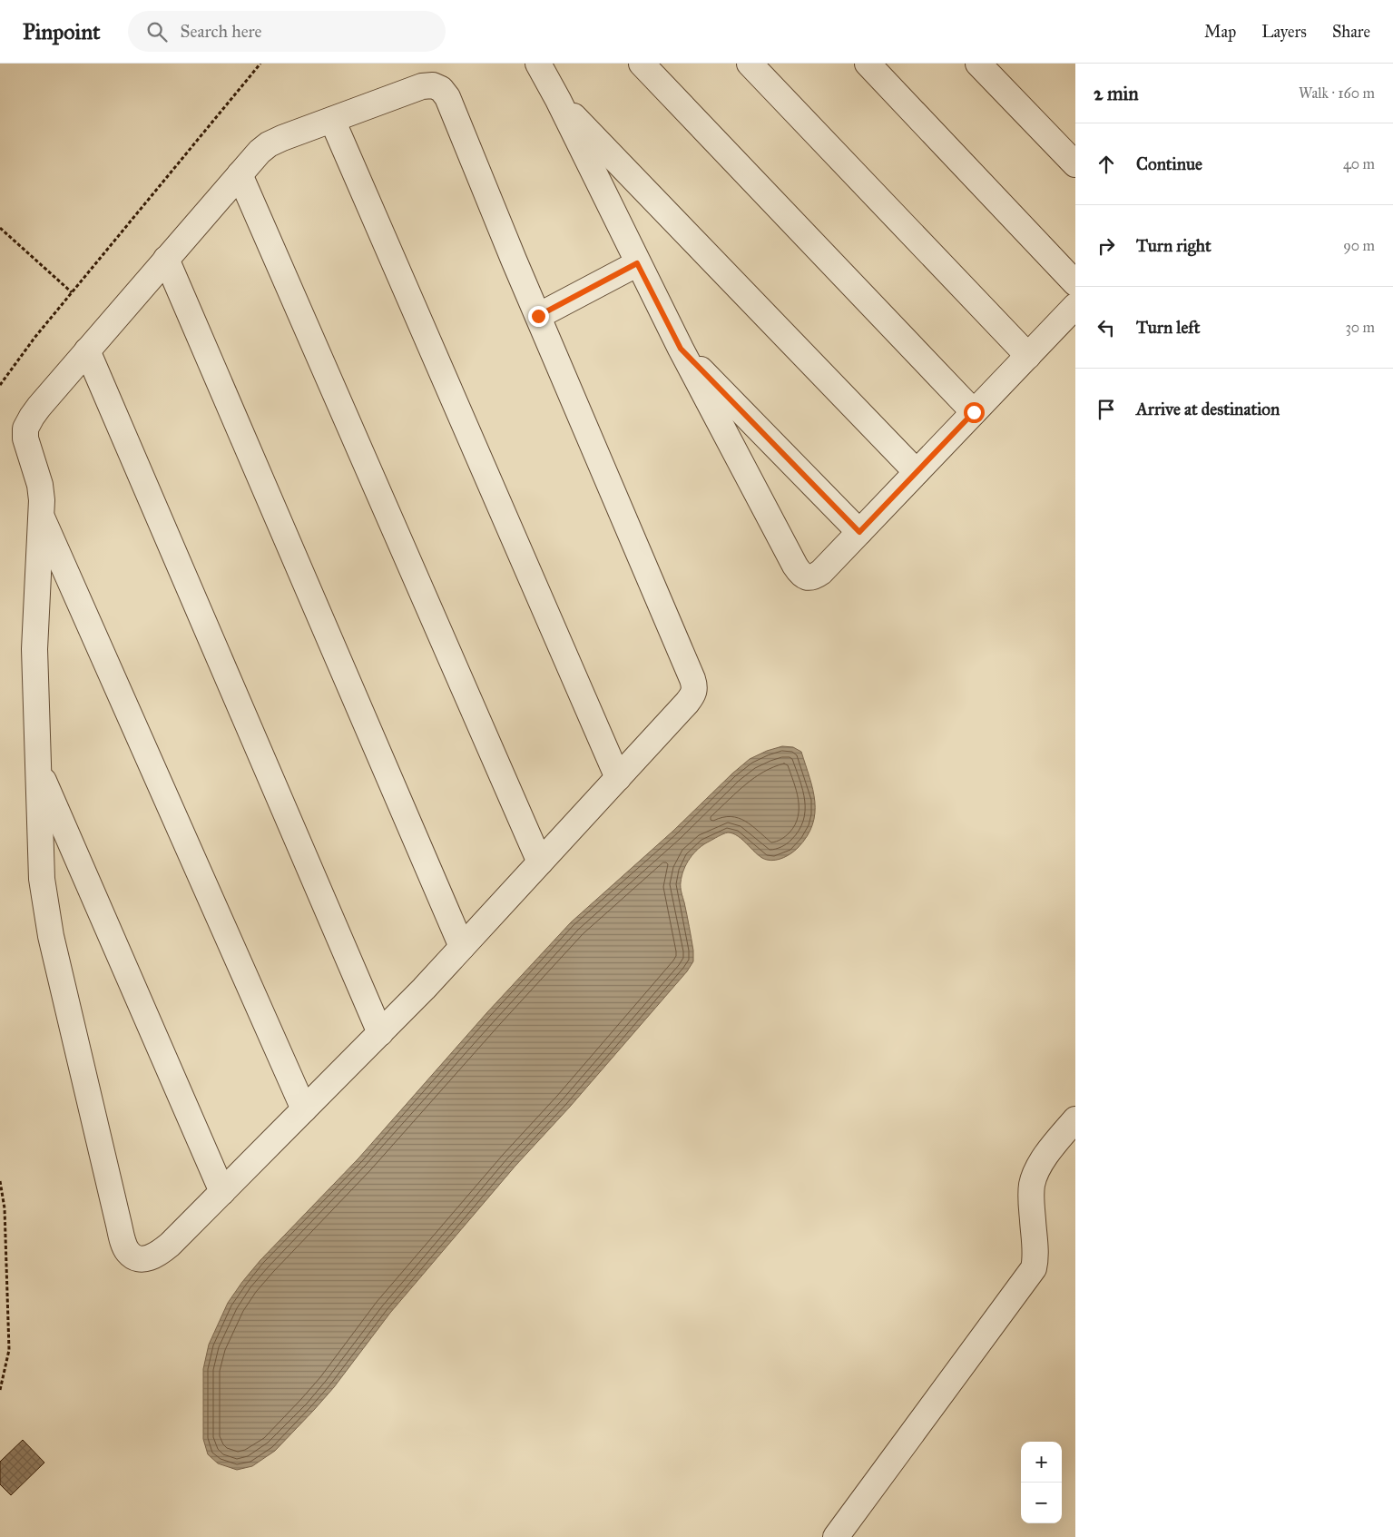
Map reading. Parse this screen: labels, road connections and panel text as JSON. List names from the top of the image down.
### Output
{
  "page": {
    "header": "Pinpoint",
    "search": "Search here",
    "nav": ["Map", "Layers", "Share"],
    "heading": ["2 min", "Walk · 160 m"],
    "list": [
      ["Continue", "40 m"],
      ["Turn right", "90 m"],
      ["Turn left", "30 m"],
      "Arrive at destination"
    ],
    "map_buttons": ["+", "−"]
  }
}
